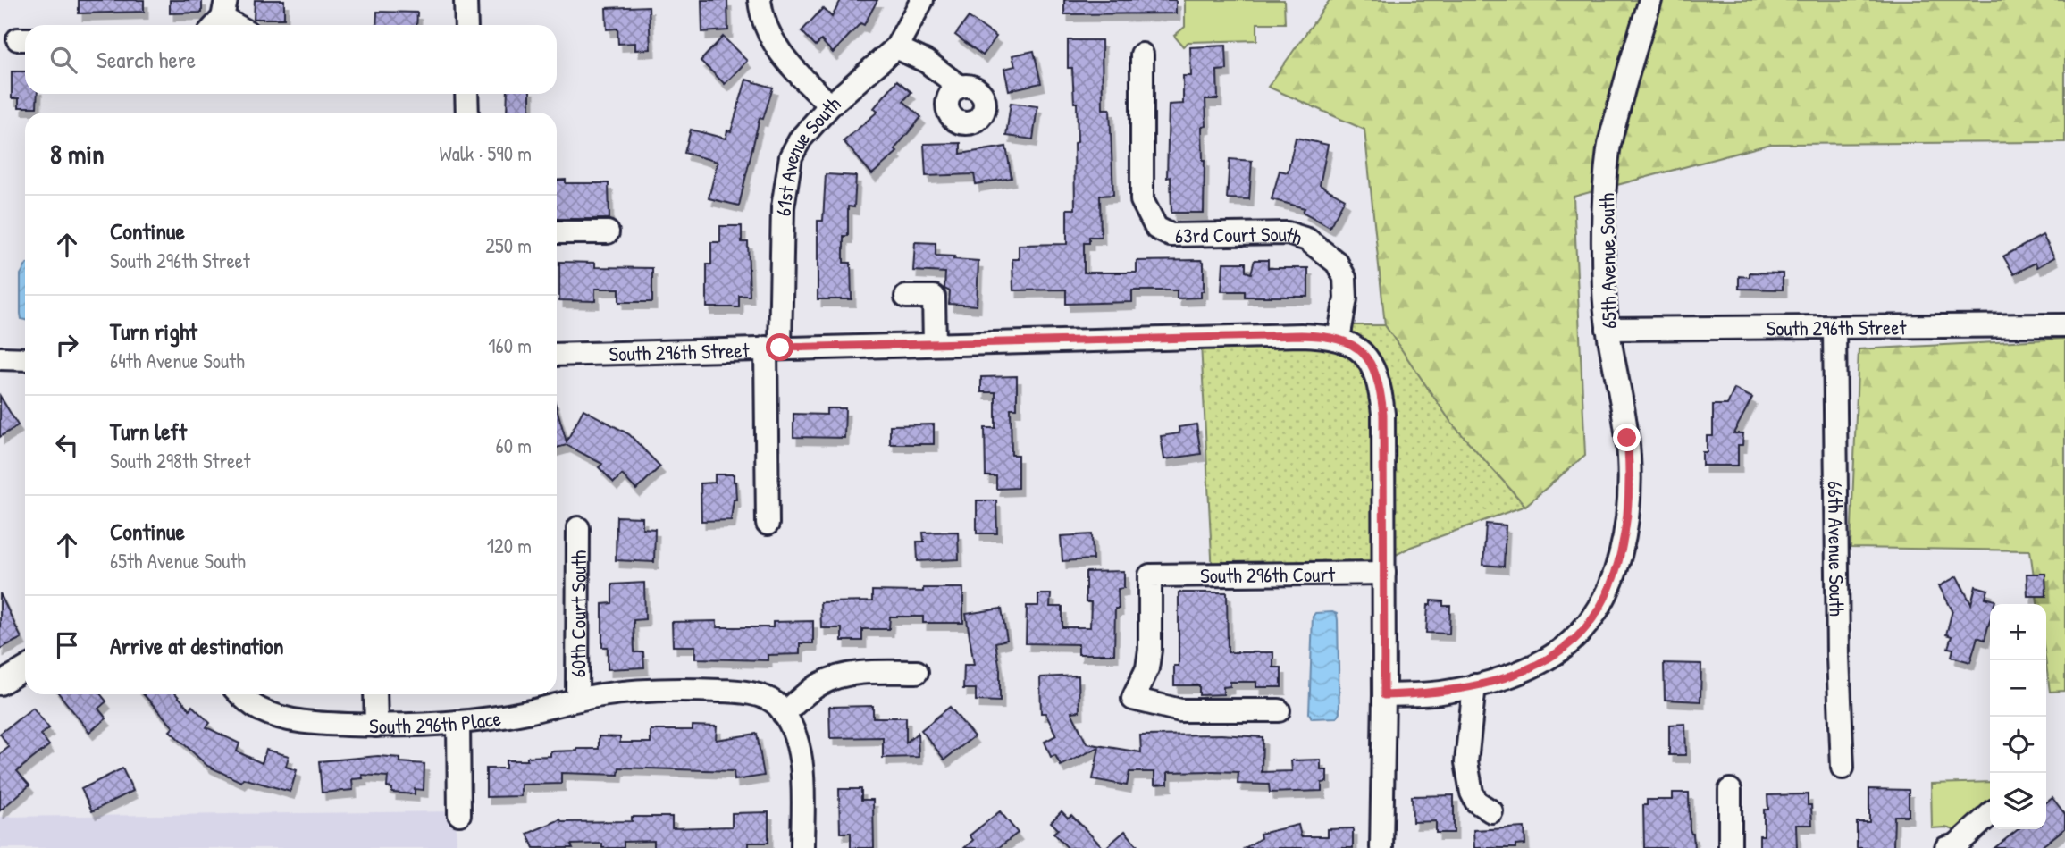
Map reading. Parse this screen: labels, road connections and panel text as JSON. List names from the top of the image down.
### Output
{
  "streets": {
    "street": [
      "61st Avenue South",
      "63rd Court South",
      "65th Avenue South",
      "South 296th Street",
      "66th Avenue South",
      "South 296th Court",
      "60th Court South",
      "South 296th Place"
    ]
  },
  "crossings": [
    ["61st Avenue South", "South 296th Street"],
    ["63rd Court South", "South 296th Street"],
    ["65th Avenue South", "South 296th Street"],
    ["South 296th Street", "66th Avenue South"],
    ["South 296th Street", "South 296th Court"],
    ["60th Court South", "South 296th Place"]
  ],
  "page": {
    "search": "Search here",
    "heading": ["8 min", "Walk · 590 m"],
    "list": [
      ["Continue", "South 296th Street", "250 m"],
      ["Turn right", "64th Avenue South", "160 m"],
      ["Turn left", "South 298th Street", "60 m"],
      ["Continue", "65th Avenue South", "120 m"],
      "Arrive at destination"
    ],
    "map_buttons": ["+", "−"]
  }
}
